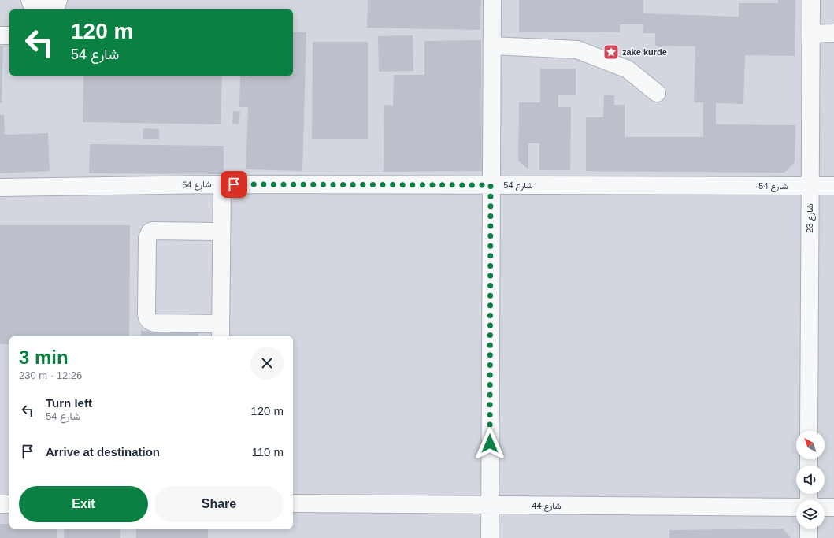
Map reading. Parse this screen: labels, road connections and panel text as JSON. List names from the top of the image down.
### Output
{
  "streets": {
    "street": ["شارع 54", "شارع 23", "شارع 44"]
  },
  "crossings": [
    ["شارع 54", "شارع 23"]
  ],
  "places": {
    "place": ["zake kurde"]
  },
  "north": "top left",
  "page": {
    "turn": ["120 m", "شارع 54"],
    "heading": ["3 min", "230 m · 12:26"],
    "list": [
      {
        "name": "Turn left",
        "note": "شارع 54",
        "value": "120 m"
      },
      {
        "name": "Arrive at destination",
        "value": "110 m"
      }
    ],
    "buttons": ["Exit", "Share"]
  }
}
